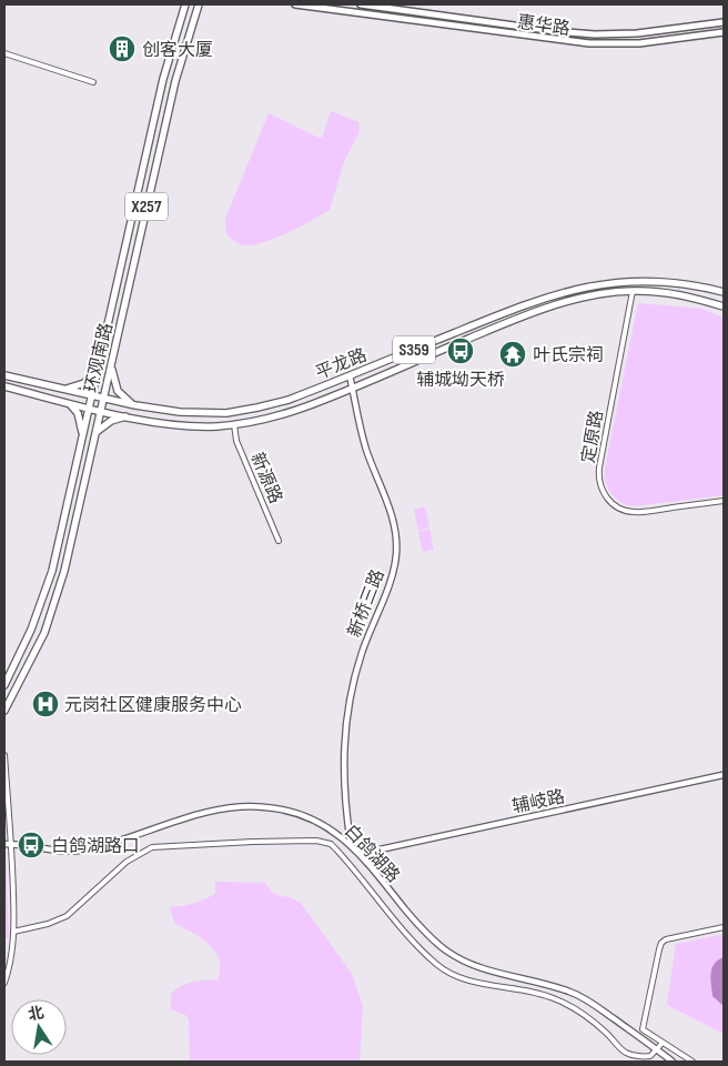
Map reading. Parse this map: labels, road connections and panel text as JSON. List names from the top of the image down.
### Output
{
  "streets": {
    "main road": [
      "惠华路",
      "X257",
      "S359",
      "环观南路",
      "平龙路"
    ],
    "street": [
      "定原路",
      "新源路",
      "新桥三路",
      "辅岐路",
      "白鸽湖路"
    ]
  },
  "crossings": [
    ["S359", "环观南路"],
    ["S359", "平龙路"],
    ["环观南路", "平龙路"],
    ["平龙路", "定原路"],
    ["平龙路", "新源路"],
    ["平龙路", "新桥三路"],
    ["新桥三路", "白鸽湖路"],
    ["辅岐路", "白鸽湖路"]
  ],
  "places": {
    "building": ["创客大厦"],
    "bus stop": ["辅城坳天桥", "白鸽湖路口"],
    "temple": ["叶氏宗祠"],
    "hospital": ["元岗社区健康服务中心"]
  },
  "north": "top"
}
